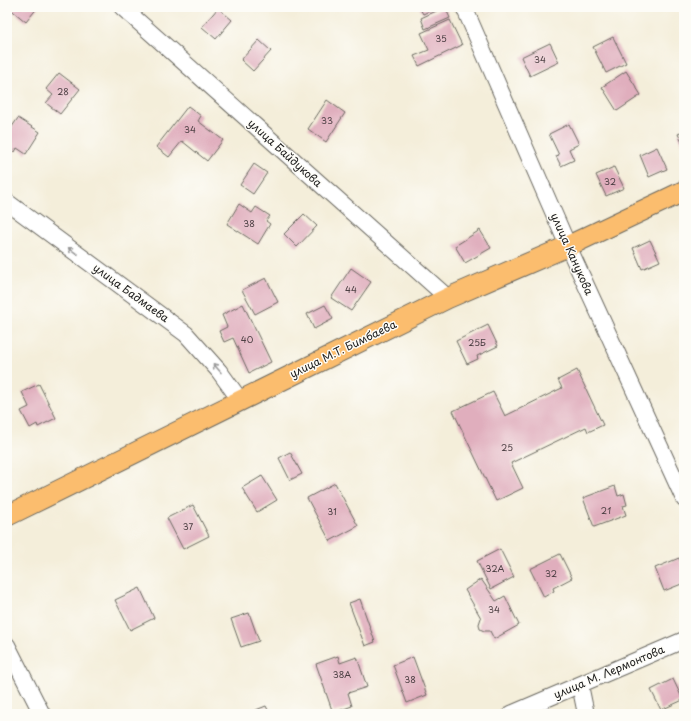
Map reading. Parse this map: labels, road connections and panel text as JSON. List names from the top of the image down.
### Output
{
  "streets": {
    "main road": ["улица М.Т. Бимбаева"],
    "street": [
      "улица Байдукова",
      "улица Канукова",
      "улица Бадмаева",
      "улица М. Лермонтова"
    ]
  },
  "crossings": [
    ["улица Байдукова", "улица М.Т. Бимбаева"],
    ["улица Канукова", "улица М.Т. Бимбаева"],
    ["улица Бадмаева", "улица М.Т. Бимбаева"]
  ],
  "one_way": ["улица Бадмаева"],
  "house_numbers": [
    "35",
    "34",
    "28",
    "33",
    "34",
    "32",
    "38",
    "44",
    "40",
    "25Б",
    "25",
    "21",
    "31",
    "37",
    "32А",
    "32",
    "34",
    "38А",
    "38"
  ]
}
